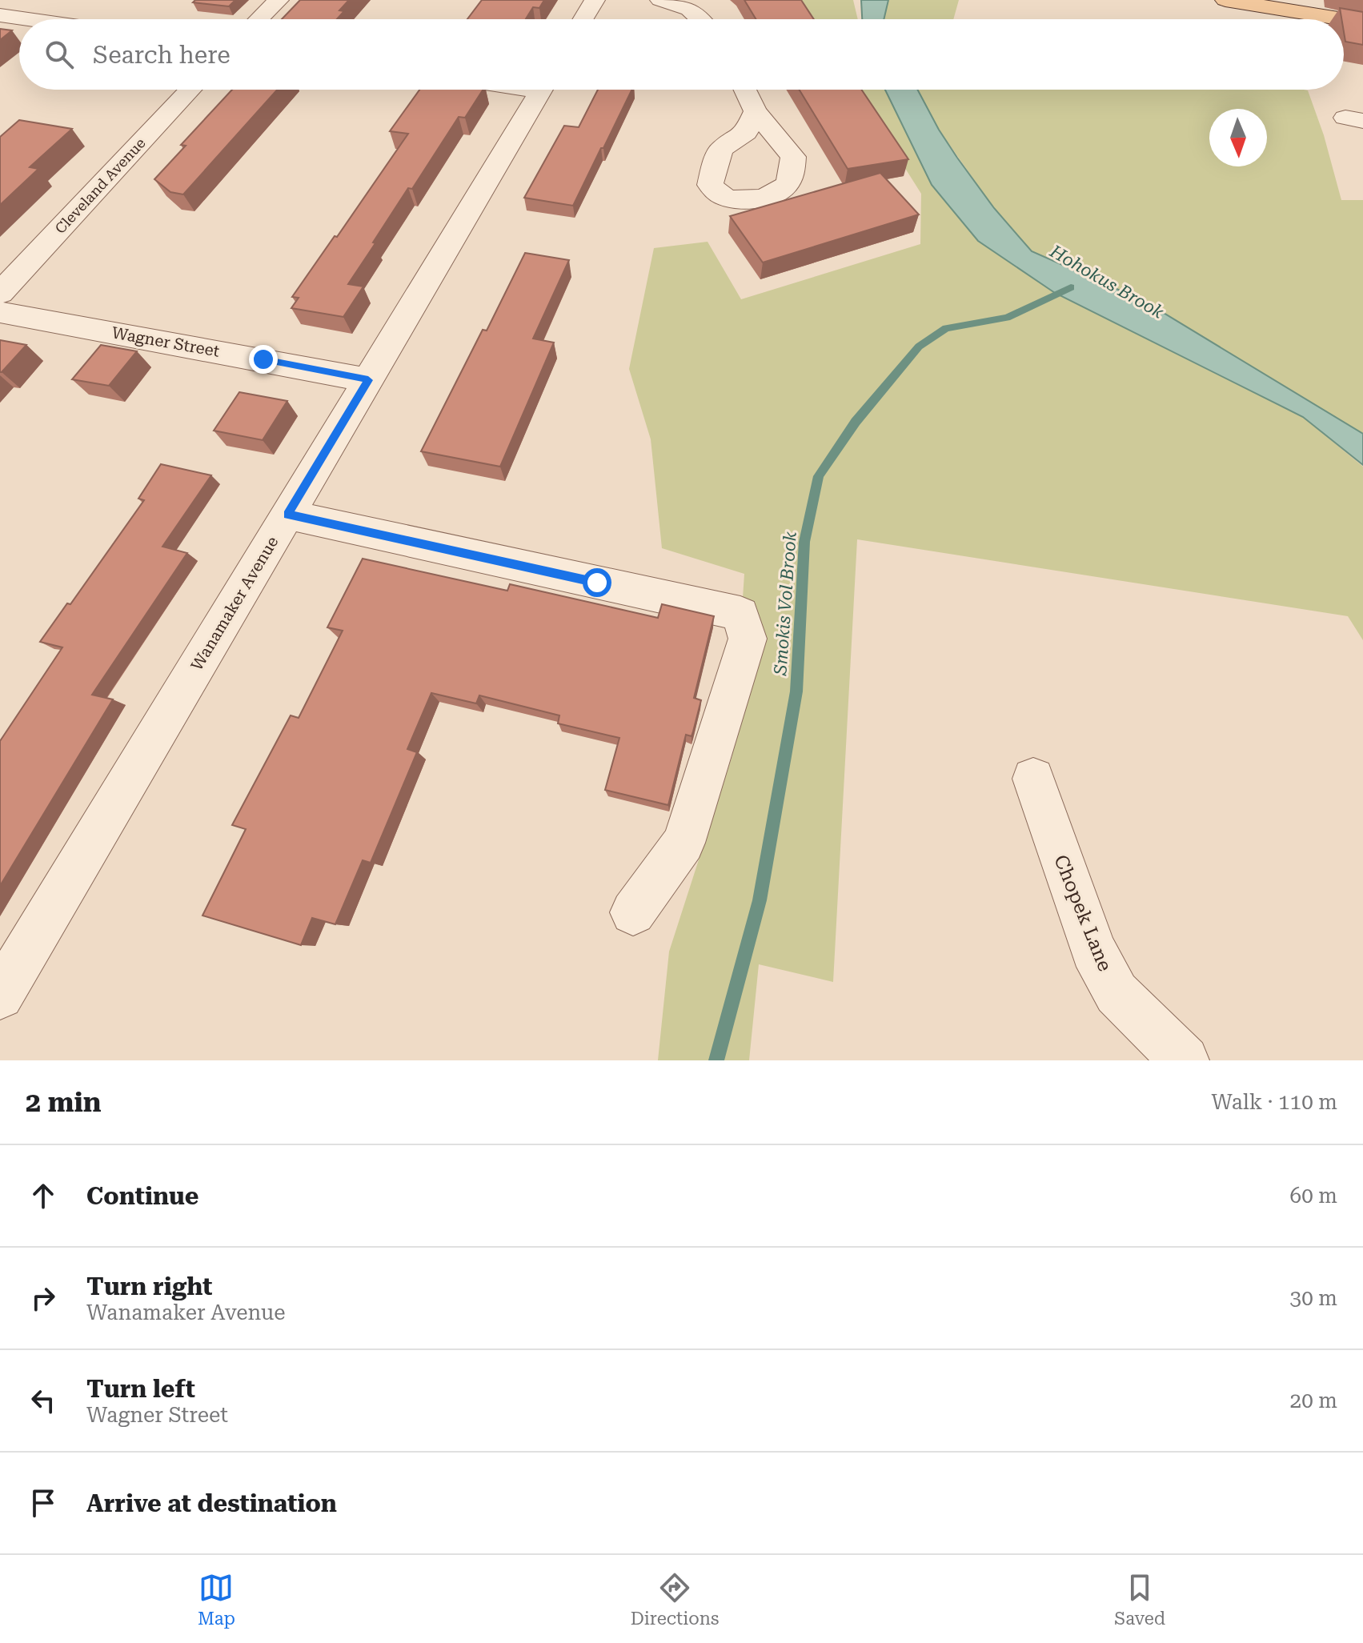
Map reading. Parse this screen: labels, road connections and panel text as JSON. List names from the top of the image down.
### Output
{
  "streets": {
    "street": [
      "Cleveland Avenue",
      "Wagner Street",
      "Wanamaker Avenue",
      "Chopek Lane"
    ]
  },
  "crossings": [
    ["Wagner Street", "Wanamaker Avenue"]
  ],
  "water": ["Hohokus Brook", "Smokis Vol Brook"],
  "north": "bottom",
  "page": {
    "search": "Search here",
    "heading": ["2 min", "Walk · 110 m"],
    "list": [
      ["Continue", "60 m"],
      ["Turn right", "Wanamaker Avenue", "30 m"],
      ["Turn left", "Wagner Street", "20 m"],
      "Arrive at destination"
    ],
    "nav": ["Map", "Directions", "Saved"]
  }
}
